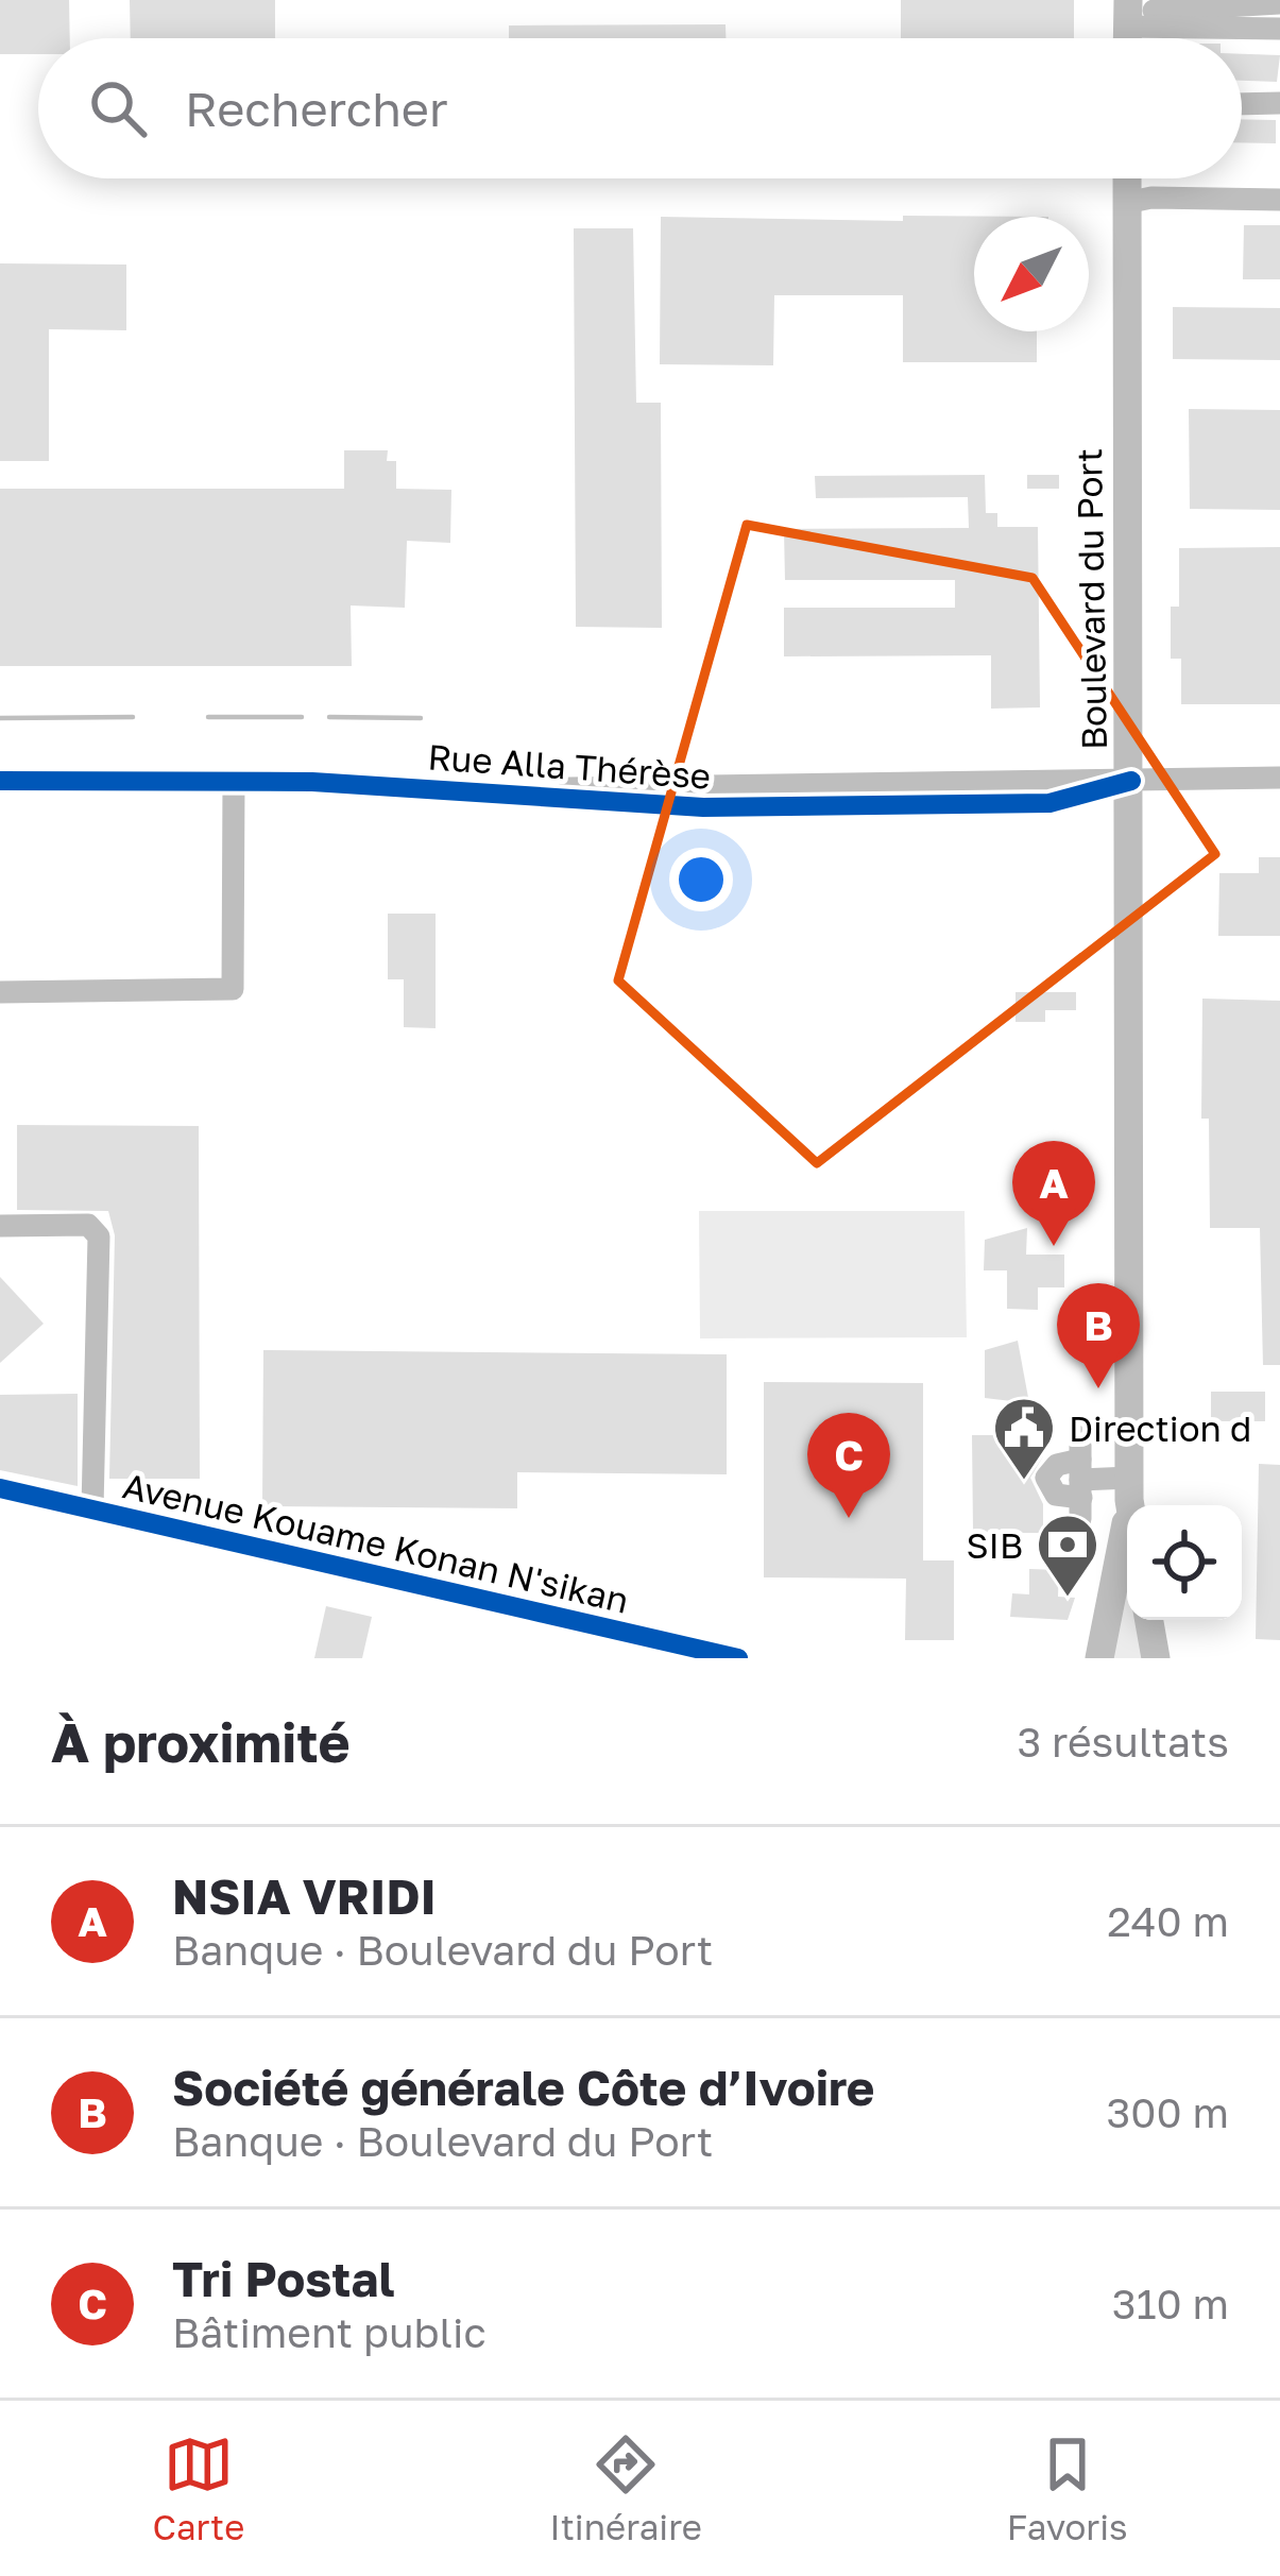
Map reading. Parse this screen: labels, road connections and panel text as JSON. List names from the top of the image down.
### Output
{
  "streets": {
    "main road": ["Boulevard du Port"],
    "street": ["Rue Alla Thérèse", "Avenue Kouame Konan N'sikan"]
  },
  "crossings": [
    ["Boulevard du Port", "Rue Alla Thérèse"]
  ],
  "places": {
    "public building": ["Direction d"],
    "bank": ["SIB"]
  },
  "north": "bottom left",
  "page": {
    "search": "Rechercher",
    "pins": ["A", "B", "C"],
    "heading": ["À proximité", "3 résultats"],
    "list": [
      {
        "mark": "A",
        "name": "NSIA VRIDI",
        "note": "Banque · Boulevard du Port",
        "value": "240 m"
      },
      {
        "mark": "B",
        "name": "Société générale Côte d’Ivoire",
        "note": "Banque · Boulevard du Port",
        "value": "300 m"
      },
      {
        "mark": "C",
        "name": "Tri Postal",
        "note": "Bâtiment public",
        "value": "310 m"
      }
    ],
    "nav": ["Carte", "Itinéraire", "Favoris"]
  }
}
